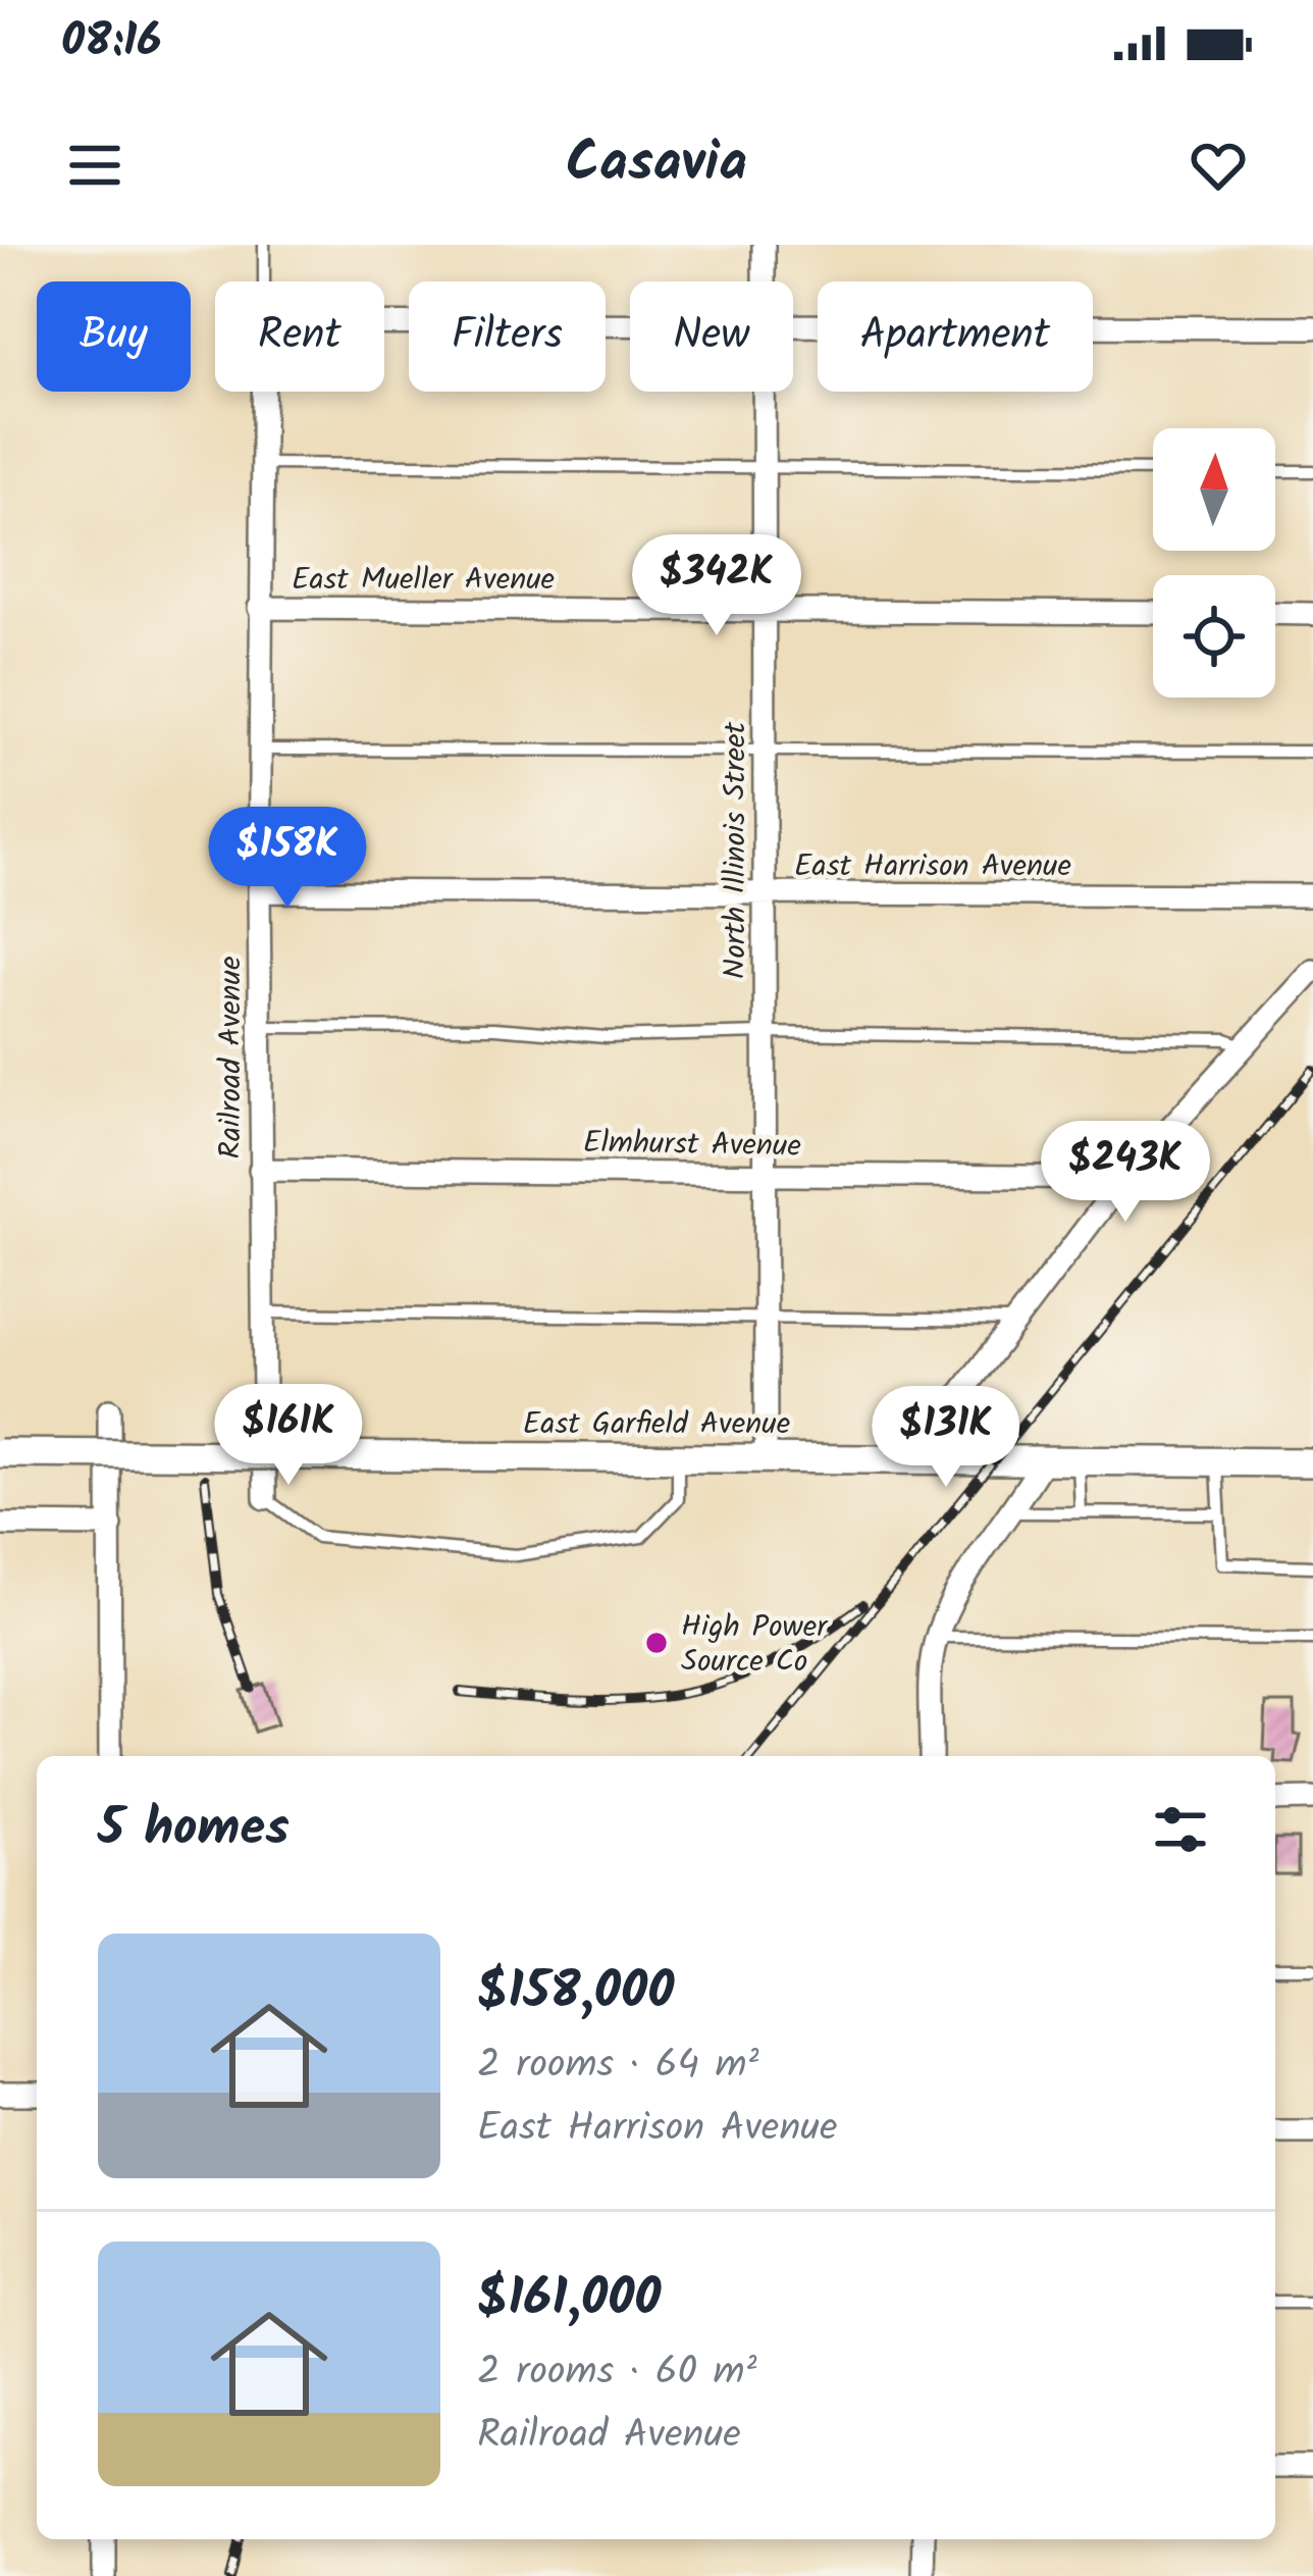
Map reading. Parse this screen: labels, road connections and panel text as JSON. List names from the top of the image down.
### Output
{
  "streets": {
    "street": [
      "East Mueller Avenue",
      "North Illinois Street",
      "East Harrison Avenue",
      "Railroad Avenue",
      "Elmhurst Avenue",
      "East Garfield Avenue"
    ]
  },
  "crossings": [
    ["East Mueller Avenue", "North Illinois Street"],
    ["East Mueller Avenue", "Railroad Avenue"],
    ["North Illinois Street", "East Harrison Avenue"],
    ["North Illinois Street", "Elmhurst Avenue"],
    ["North Illinois Street", "East Garfield Avenue"],
    ["East Harrison Avenue", "Railroad Avenue"],
    ["Railroad Avenue", "Elmhurst Avenue"]
  ],
  "places": ["High Power Source Co"],
  "north": "top",
  "page": {
    "status": "08:16",
    "header": "Casavia",
    "chip": [
      "Buy",
      "Rent",
      "Filters",
      "New",
      "Apartment"
    ],
    "price": [
      "$342K",
      "$158K",
      "$243K",
      "$161K",
      "$131K"
    ],
    "heading": "5 homes",
    "list": [
      {
        "name": "$158,000",
        "note": "2 rooms · 64 m² · East Harrison Avenue"
      },
      {
        "name": "$161,000",
        "note": "2 rooms · 60 m² · Railroad Avenue"
      }
    ]
  }
}
